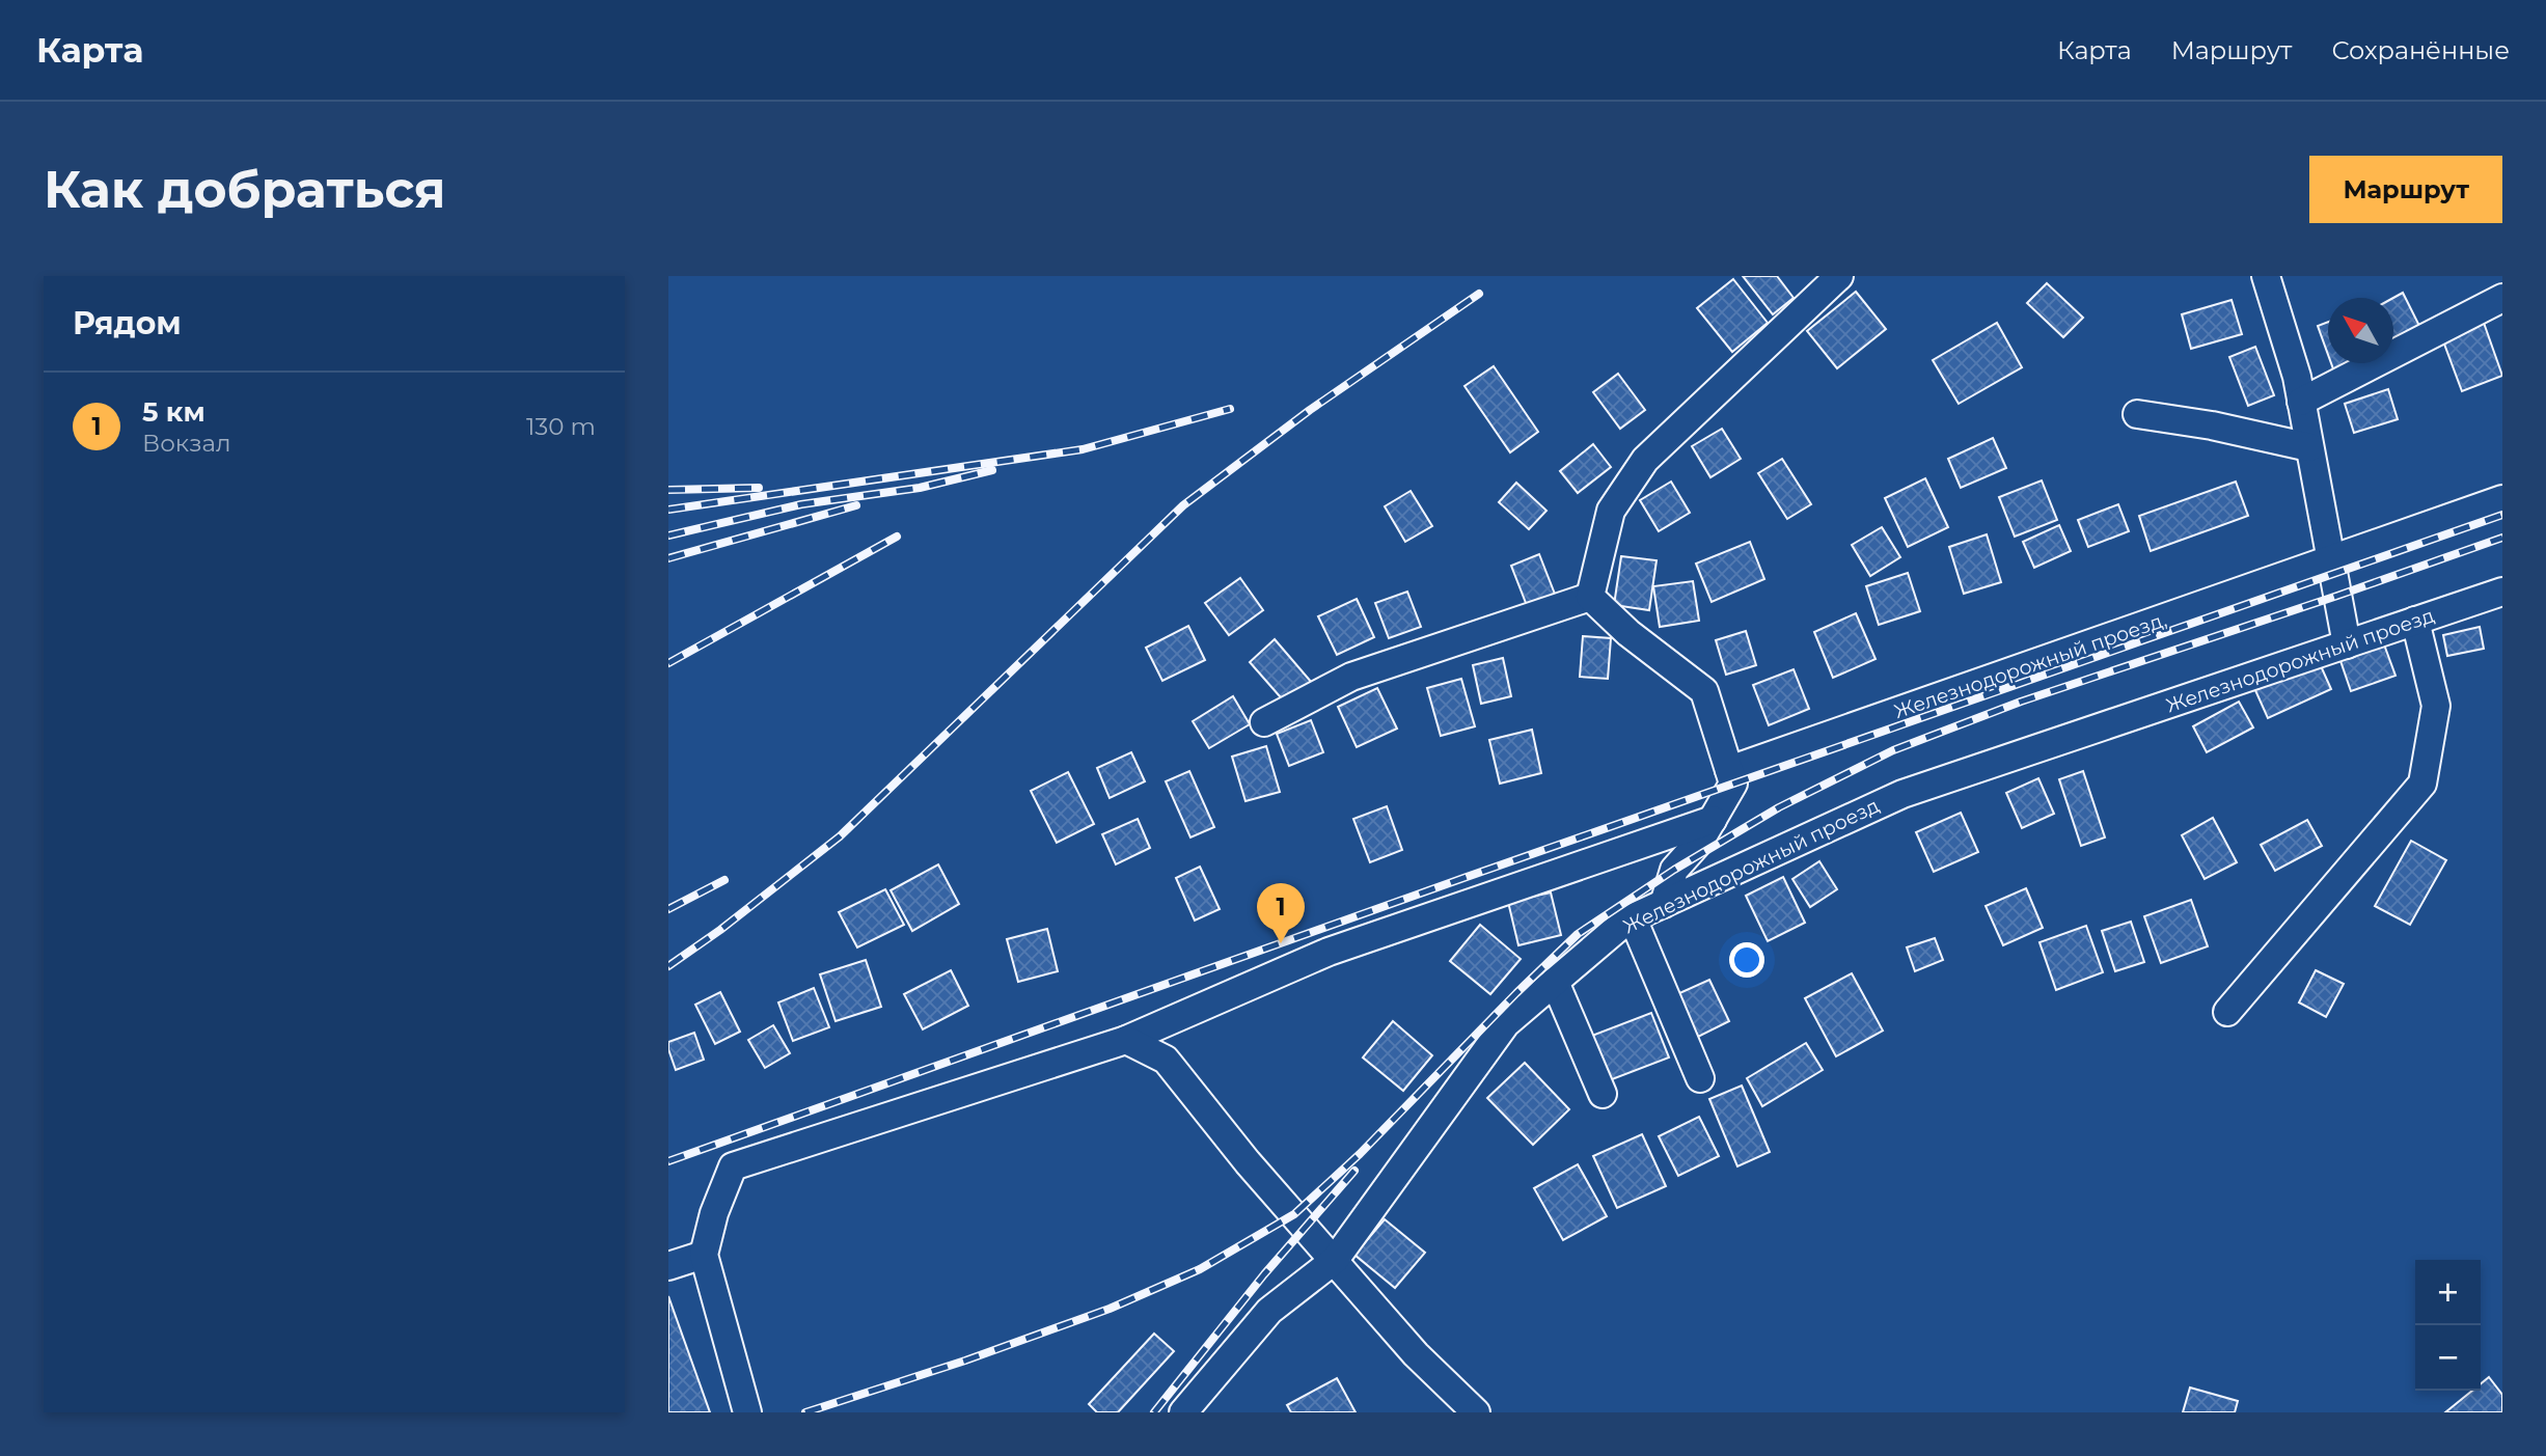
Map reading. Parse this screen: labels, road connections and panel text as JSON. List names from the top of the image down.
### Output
{
  "streets": {
    "street": ["Железнодорожный проезд", "Железнодорожный проезд,"]
  },
  "north": "top left",
  "page": {
    "header": "Карта",
    "nav": ["Карта", "Маршрут", "Сохранённые"],
    "buttons": "Маршрут",
    "title": "Как добраться",
    "heading": "Рядом",
    "list": [
      {
        "mark": "1",
        "name": "5 км",
        "note": "Вокзал",
        "value": "130 m"
      }
    ],
    "pins": "1",
    "map_buttons": ["+", "−"]
  }
}
